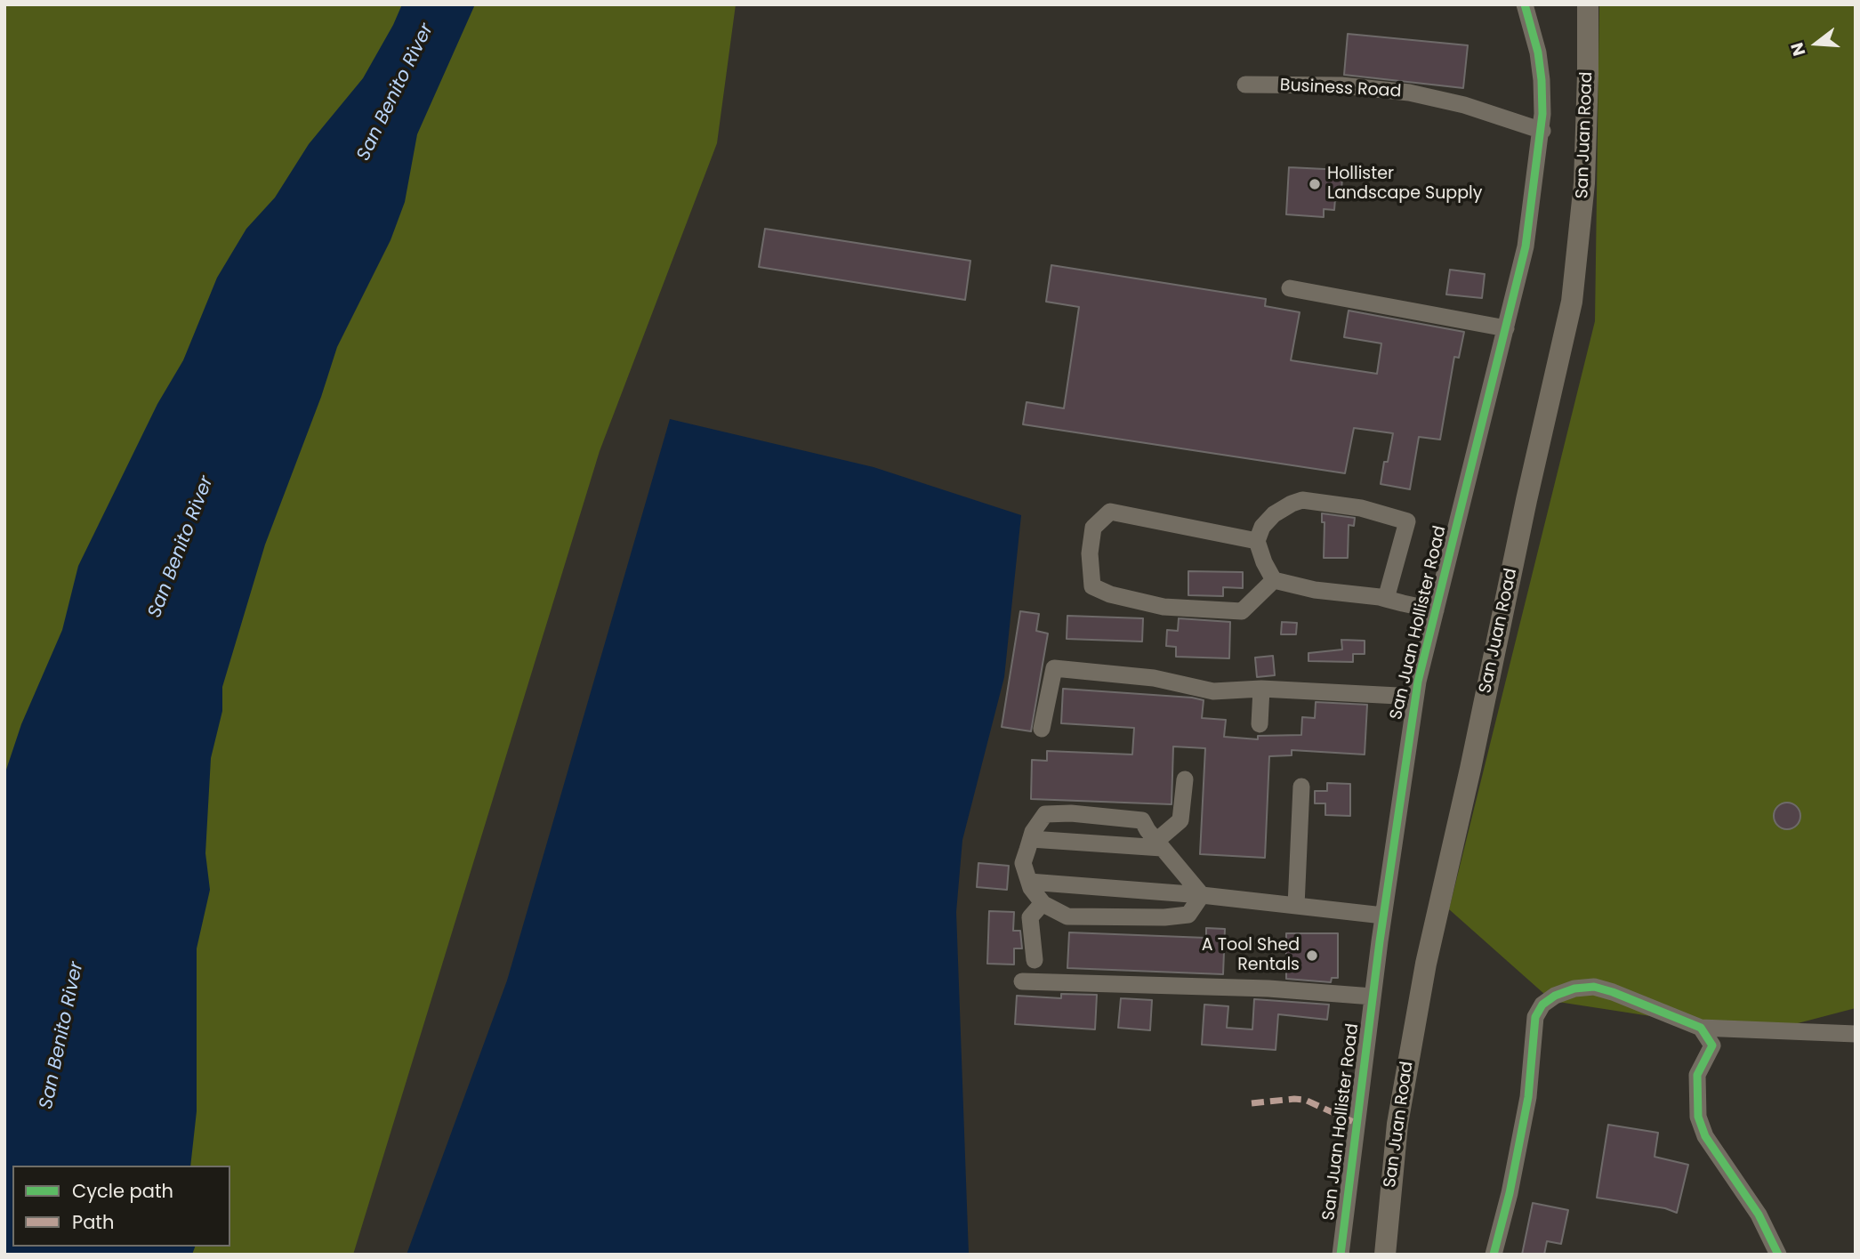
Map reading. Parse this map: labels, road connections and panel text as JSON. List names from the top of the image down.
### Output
{
  "streets": {
    "main road": ["San Juan Road"],
    "street": ["Business Road", "San Juan Hollister Road"]
  },
  "crossings": [
    ["Business Road", "San Juan Hollister Road"]
  ],
  "water": ["San Benito River"],
  "places": ["Hollister Landscape Supply", "A Tool Shed Rentals"],
  "legend": ["Cycle path", "Path"],
  "north": "left"
}
